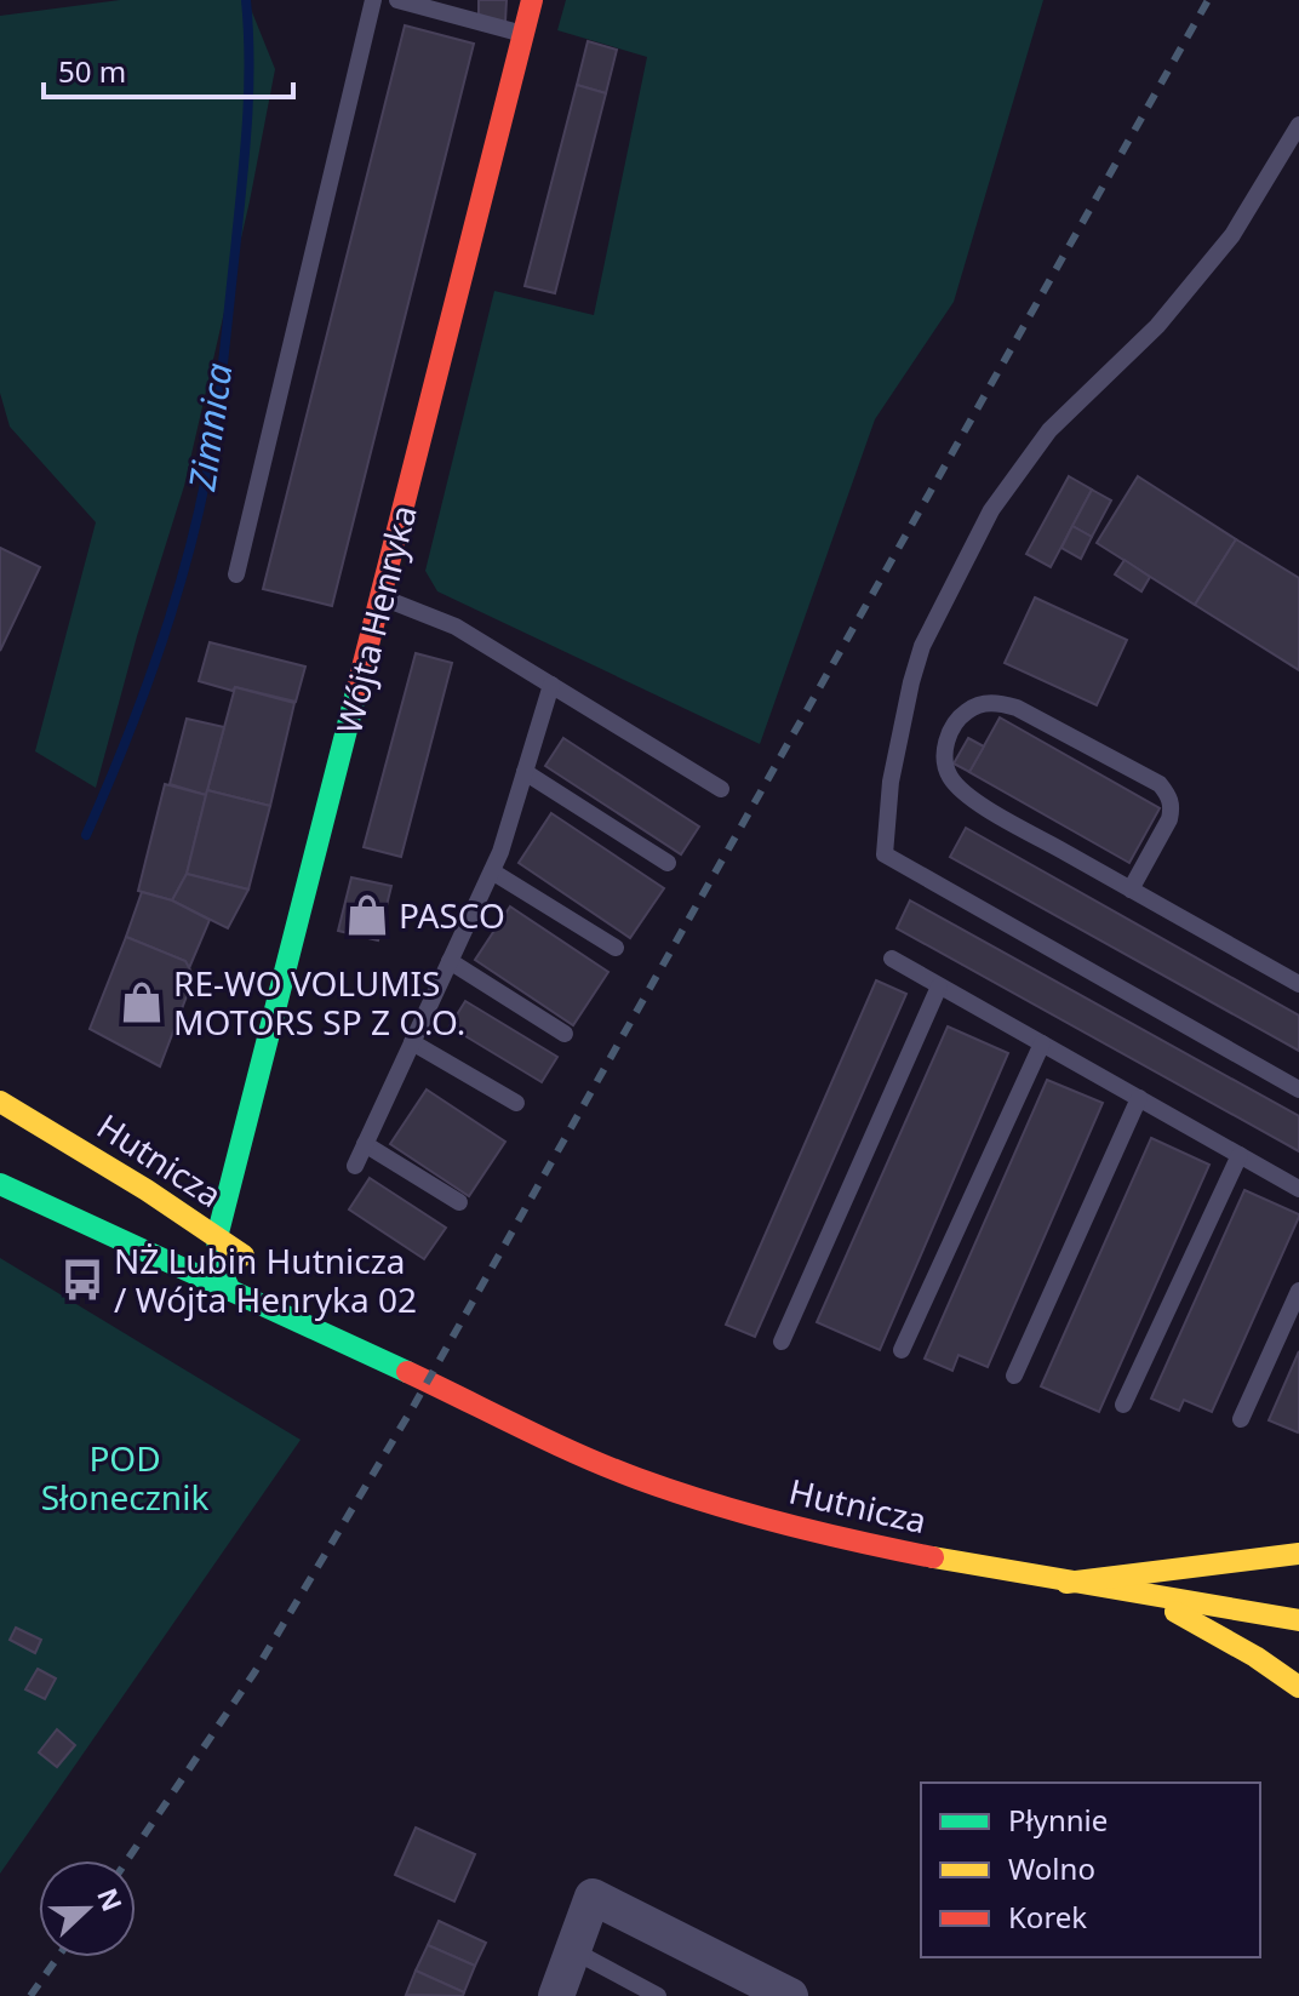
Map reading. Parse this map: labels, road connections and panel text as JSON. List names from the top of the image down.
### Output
{
  "streets": {
    "main road": ["Wójta Henryka", "Hutnicza"]
  },
  "crossings": [
    ["Wójta Henryka", "Hutnicza"]
  ],
  "water": ["Zimnica"],
  "parks": ["POD Słonecznik"],
  "places": {
    "shop": ["PASCO", "RE-WO VOLUMIS MOTORS SP Z O.O."],
    "bus stop": ["NŻ Lubin Hutnicza / Wójta Henryka 02"]
  },
  "legend": ["Płynnie", "Wolno", "Korek"],
  "scale_bar": "50 m",
  "north": "right"
}
